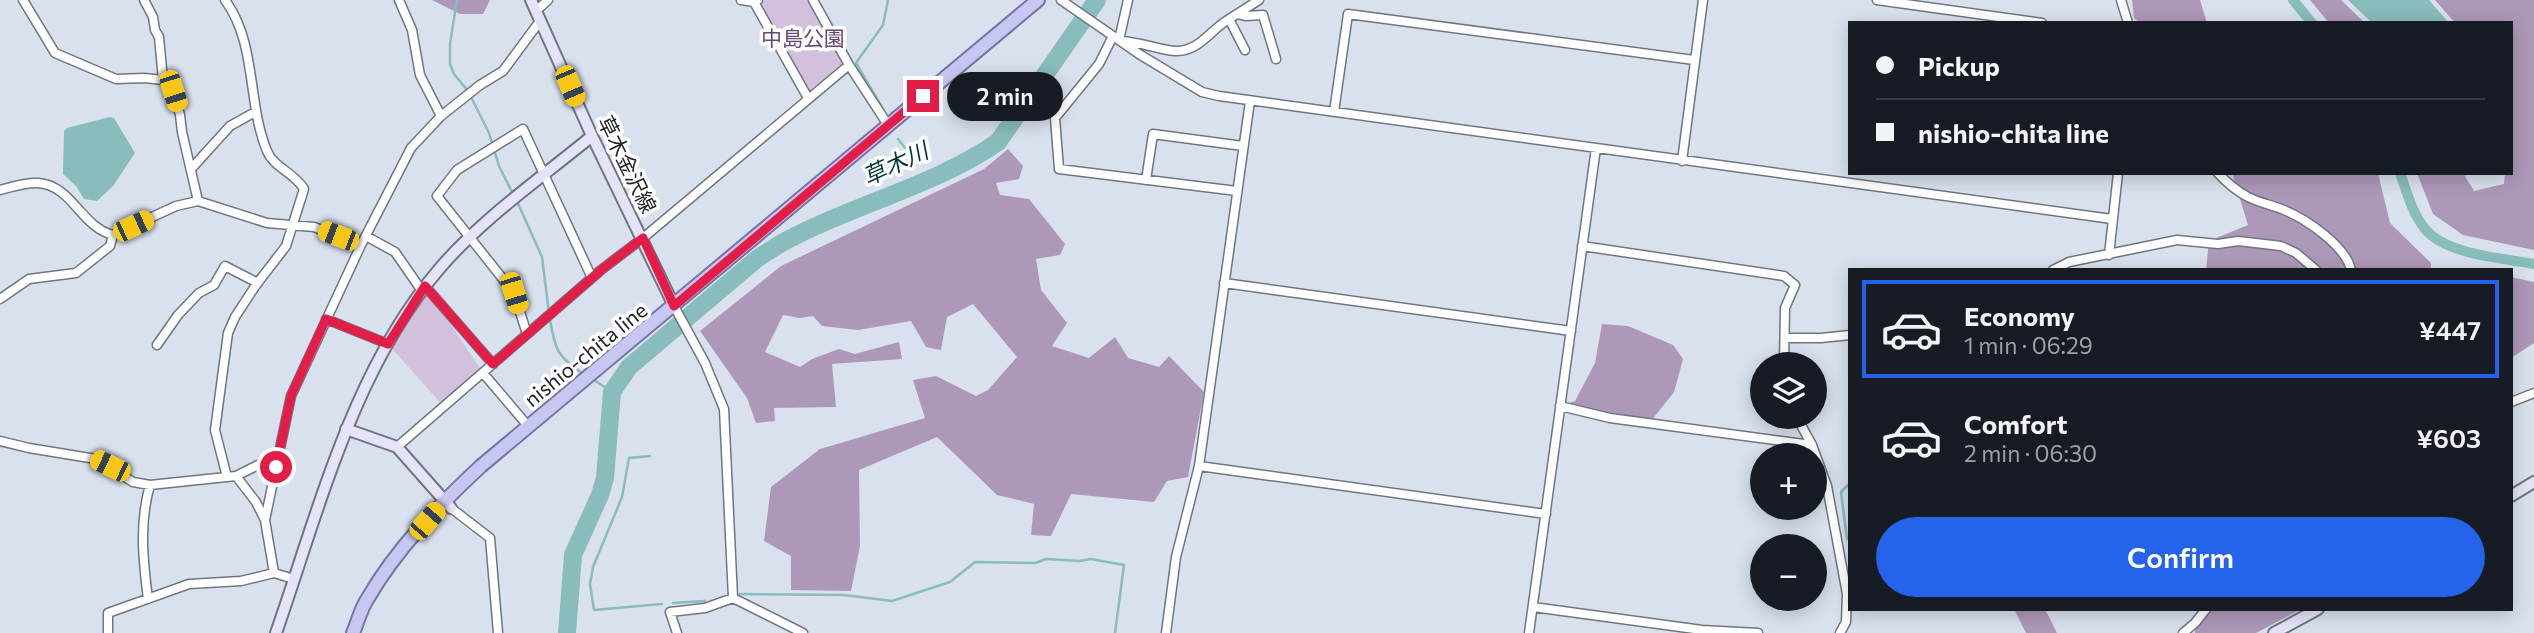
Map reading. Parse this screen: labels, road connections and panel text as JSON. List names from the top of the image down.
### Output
{
  "streets": {
    "main road": ["nishio-chita line"],
    "street": ["草木金沢線"]
  },
  "crossings": [
    ["草木金沢線", "nishio-chita line"]
  ],
  "water": ["草木川"],
  "parks": ["中島公園"],
  "page": {
    "banner": ["Pickup", "nishio-chita line"],
    "bubble": "2 min",
    "list": [
      {
        "name": "Economy",
        "note": "1 min · 06:29",
        "value": "¥447"
      },
      {
        "name": "Comfort",
        "note": "2 min · 06:30",
        "value": "¥603"
      }
    ],
    "map_buttons": ["+", "−"],
    "buttons": "Confirm"
  }
}
